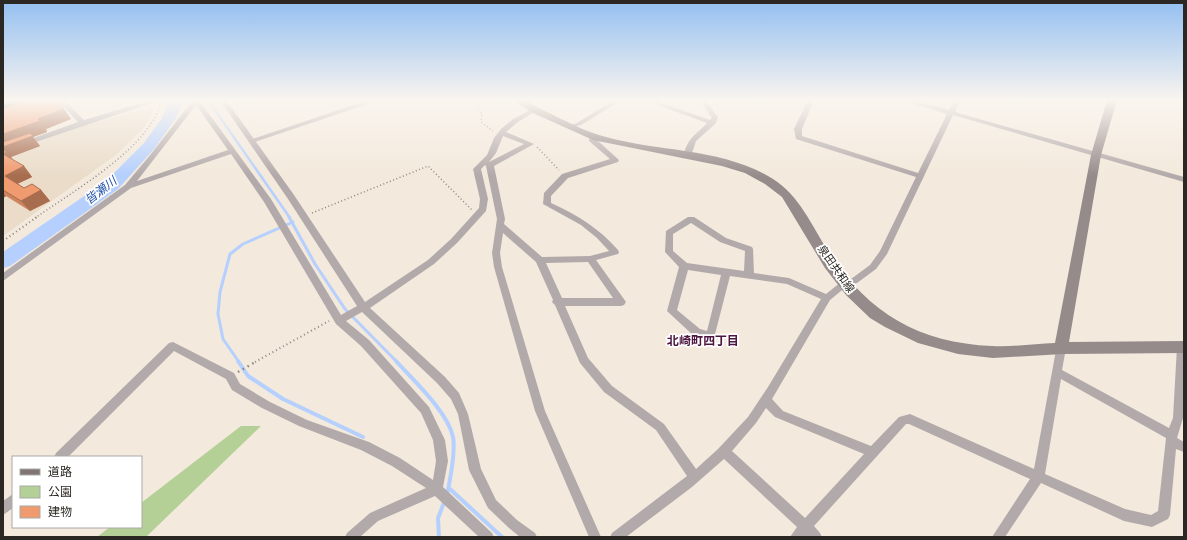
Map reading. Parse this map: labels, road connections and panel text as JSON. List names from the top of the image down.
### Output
{
  "streets": {
    "main road": ["泉田共和線"]
  },
  "districts": ["北崎町四丁目"],
  "water": ["皆瀬川"],
  "legend": ["道路", "公園", "建物"]
}
